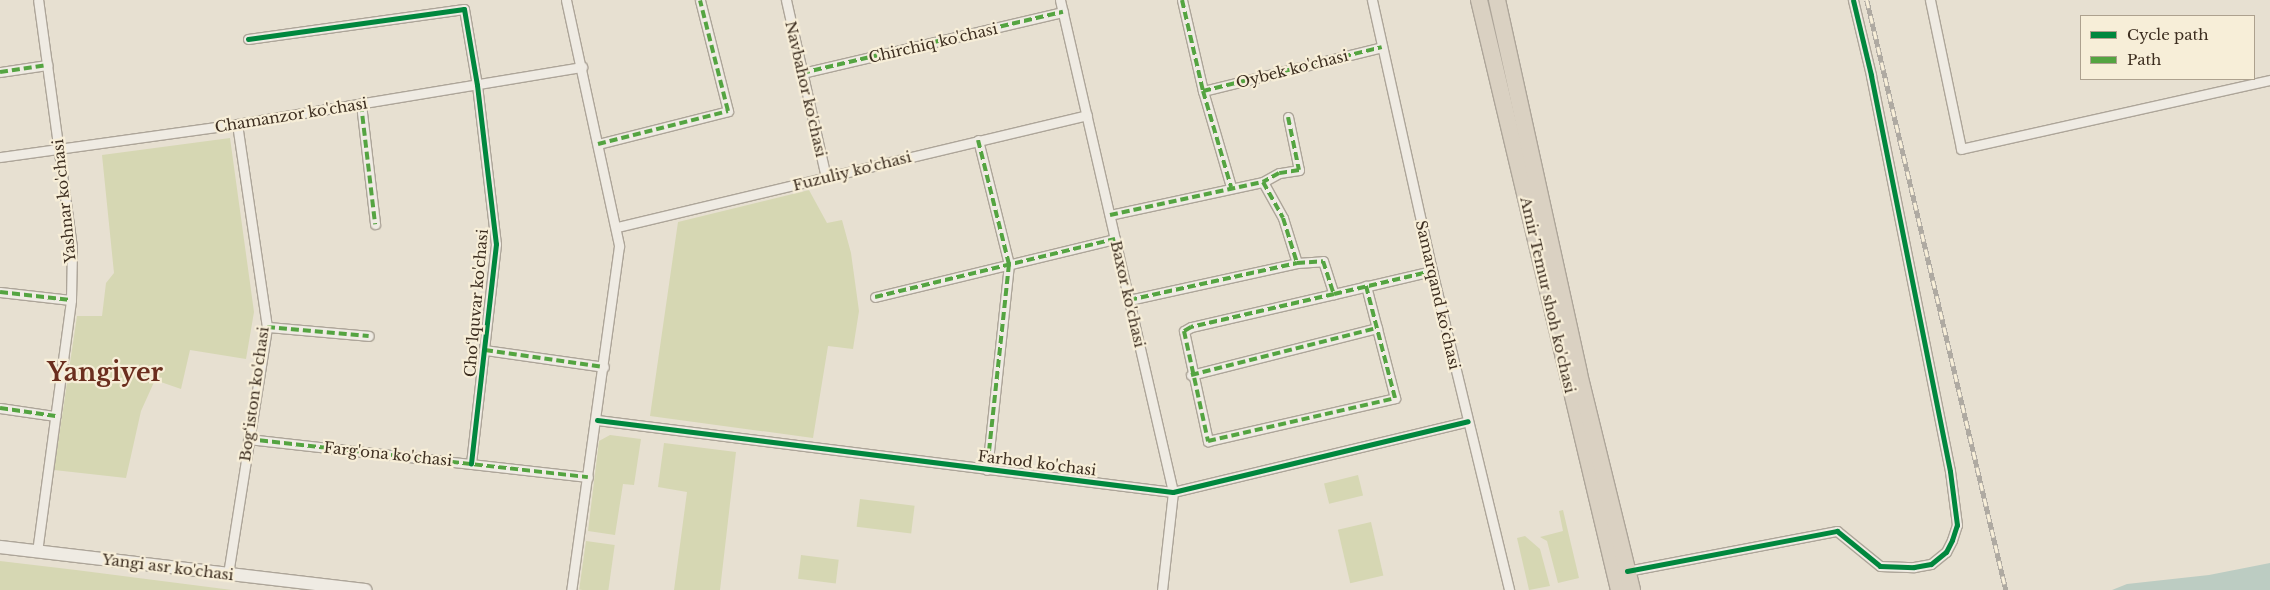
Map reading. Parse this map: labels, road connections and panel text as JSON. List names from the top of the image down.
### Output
{
  "streets": {
    "highway": ["Amir Temur shoh ko'chasi"],
    "street": [
      "Chirchiq ko'chasi",
      "Oybek ko'chasi",
      "Navbahor ko'chasi",
      "Chamanzor ko'chasi",
      "Fuzuliy ko'chasi",
      "Yashnar ko'chasi",
      "Baxor ko'chasi",
      "Samarqand ko‘chasi",
      "Cho‘lquvar ko'chasi",
      "Bog‘iston ko'chasi",
      "Farg'ona ko'chasi",
      "Farhod ko'chasi",
      "Yangi asr ko'chasi"
    ]
  },
  "crossings": [
    ["Chirchiq ko'chasi", "Navbahor ko'chasi"],
    ["Chirchiq ko'chasi", "Baxor ko'chasi"],
    ["Oybek ko'chasi", "Samarqand ko‘chasi"],
    ["Navbahor ko'chasi", "Fuzuliy ko'chasi"],
    ["Chamanzor ko'chasi", "Yashnar ko'chasi"],
    ["Chamanzor ko'chasi", "Cho‘lquvar ko'chasi"],
    ["Chamanzor ko'chasi", "Bog‘iston ko'chasi"],
    ["Fuzuliy ko'chasi", "Baxor ko'chasi"],
    ["Yashnar ko'chasi", "Yangi asr ko'chasi"],
    ["Baxor ko'chasi", "Farhod ko'chasi"],
    ["Samarqand ko‘chasi", "Farhod ko'chasi"],
    ["Cho‘lquvar ko'chasi", "Farg'ona ko'chasi"],
    ["Bog‘iston ko'chasi", "Farg'ona ko'chasi"],
    ["Bog‘iston ko'chasi", "Yangi asr ko'chasi"]
  ],
  "districts": ["Yangiyer"],
  "legend": ["Cycle path", "Path"]
}
